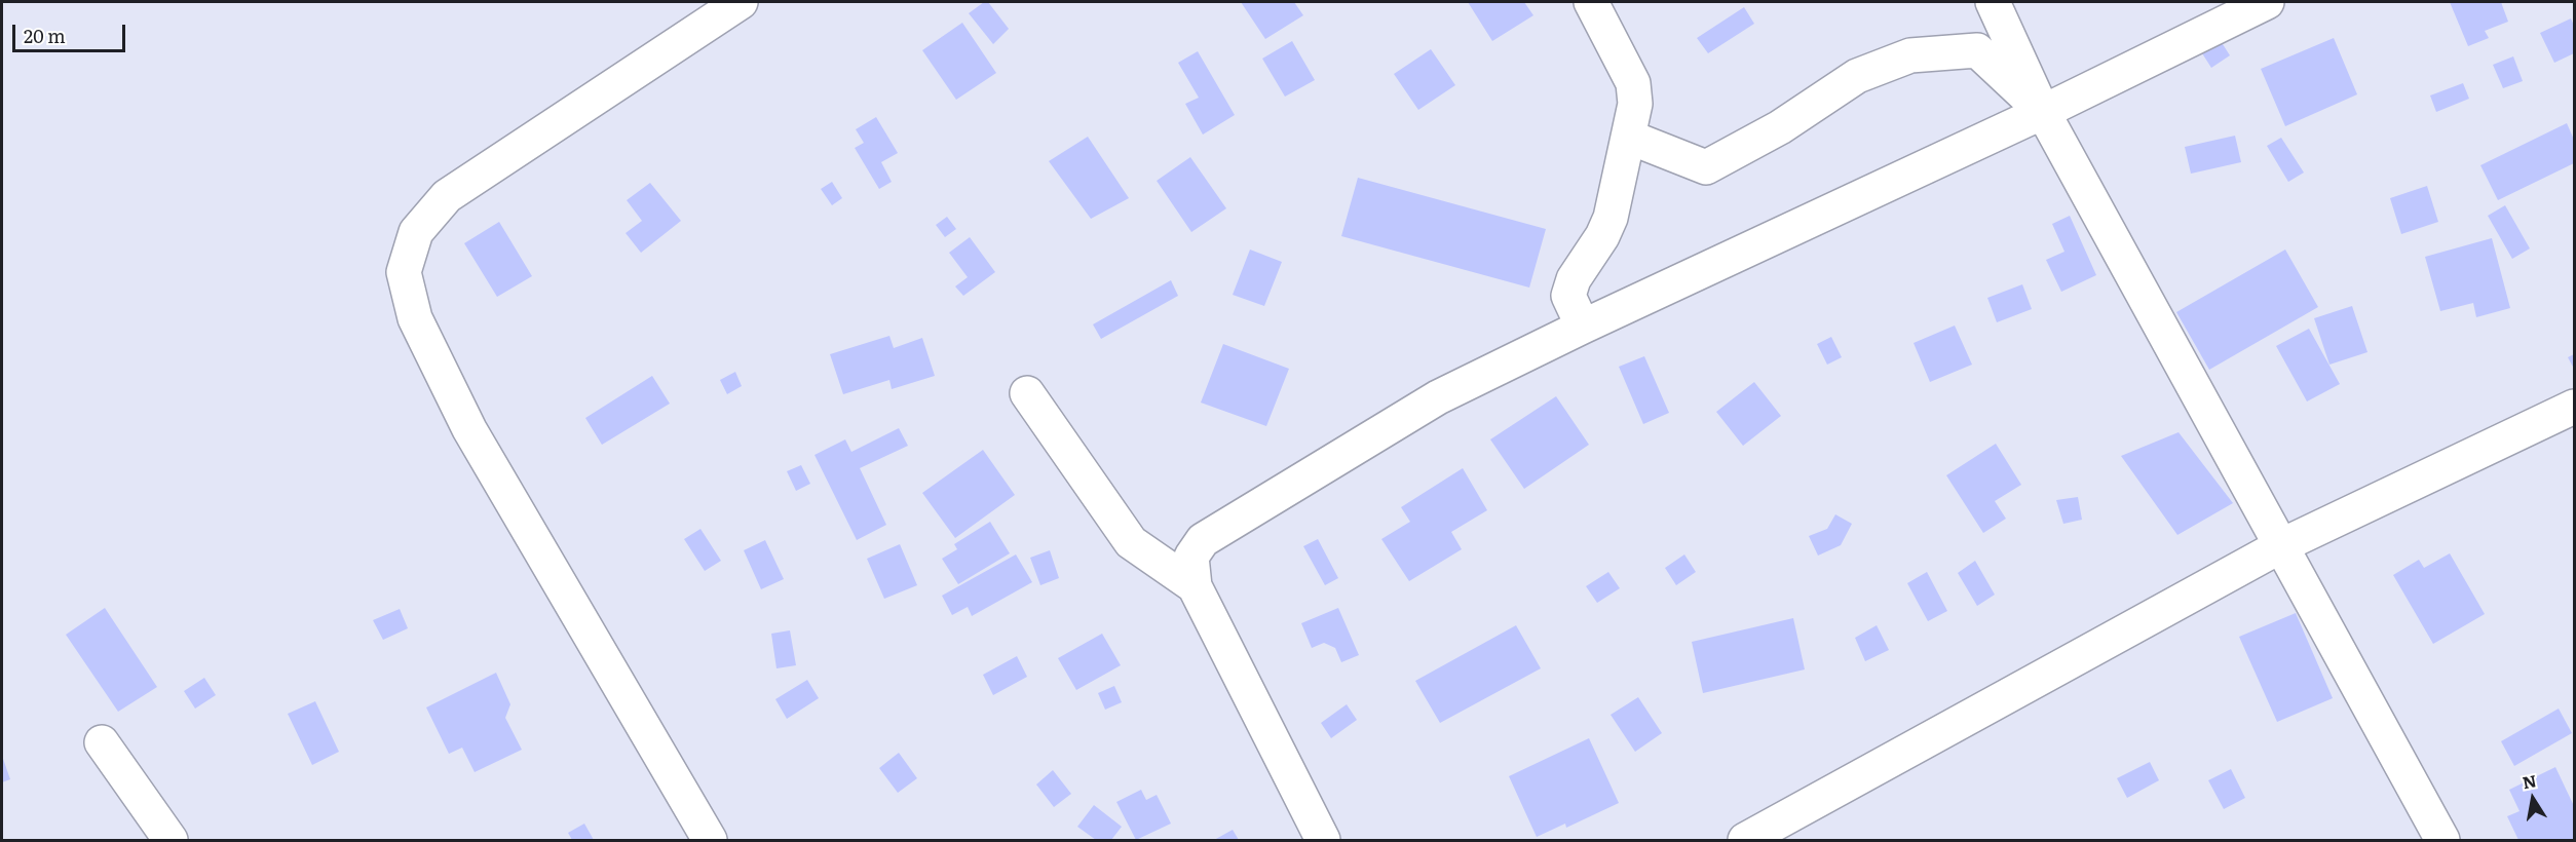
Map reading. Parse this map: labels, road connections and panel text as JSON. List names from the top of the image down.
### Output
{
  "scale_bar": "20 m",
  "north": "top"
}
